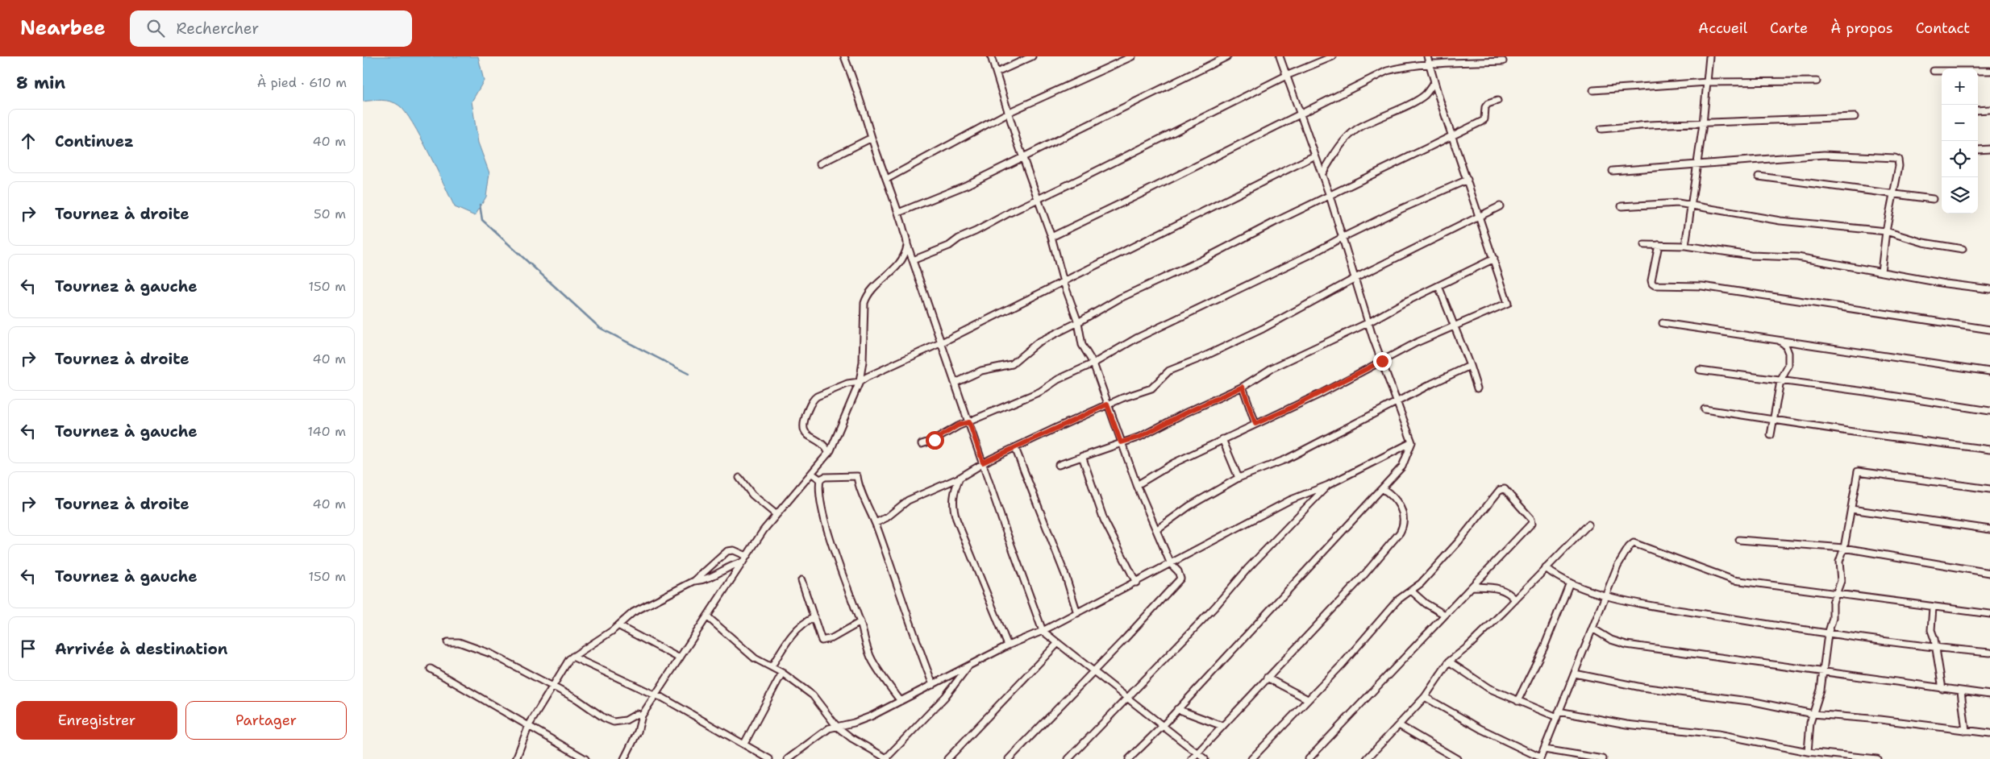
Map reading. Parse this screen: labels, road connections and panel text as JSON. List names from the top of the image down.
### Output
{
  "page": {
    "header": "Nearbee",
    "search": "Rechercher",
    "nav": [
      "Accueil",
      "Carte",
      "À propos",
      "Contact"
    ],
    "heading": ["8 min", "À pied · 610 m"],
    "map_buttons": ["+", "−"],
    "list": [
      ["Continuez", "40 m"],
      ["Tournez à droite", "50 m"],
      ["Tournez à gauche", "150 m"],
      ["Tournez à droite", "40 m"],
      ["Tournez à gauche", "140 m"],
      ["Tournez à droite", "40 m"],
      ["Tournez à gauche", "150 m"],
      "Arrivée à destination"
    ],
    "buttons": ["Enregistrer", "Partager"]
  }
}
